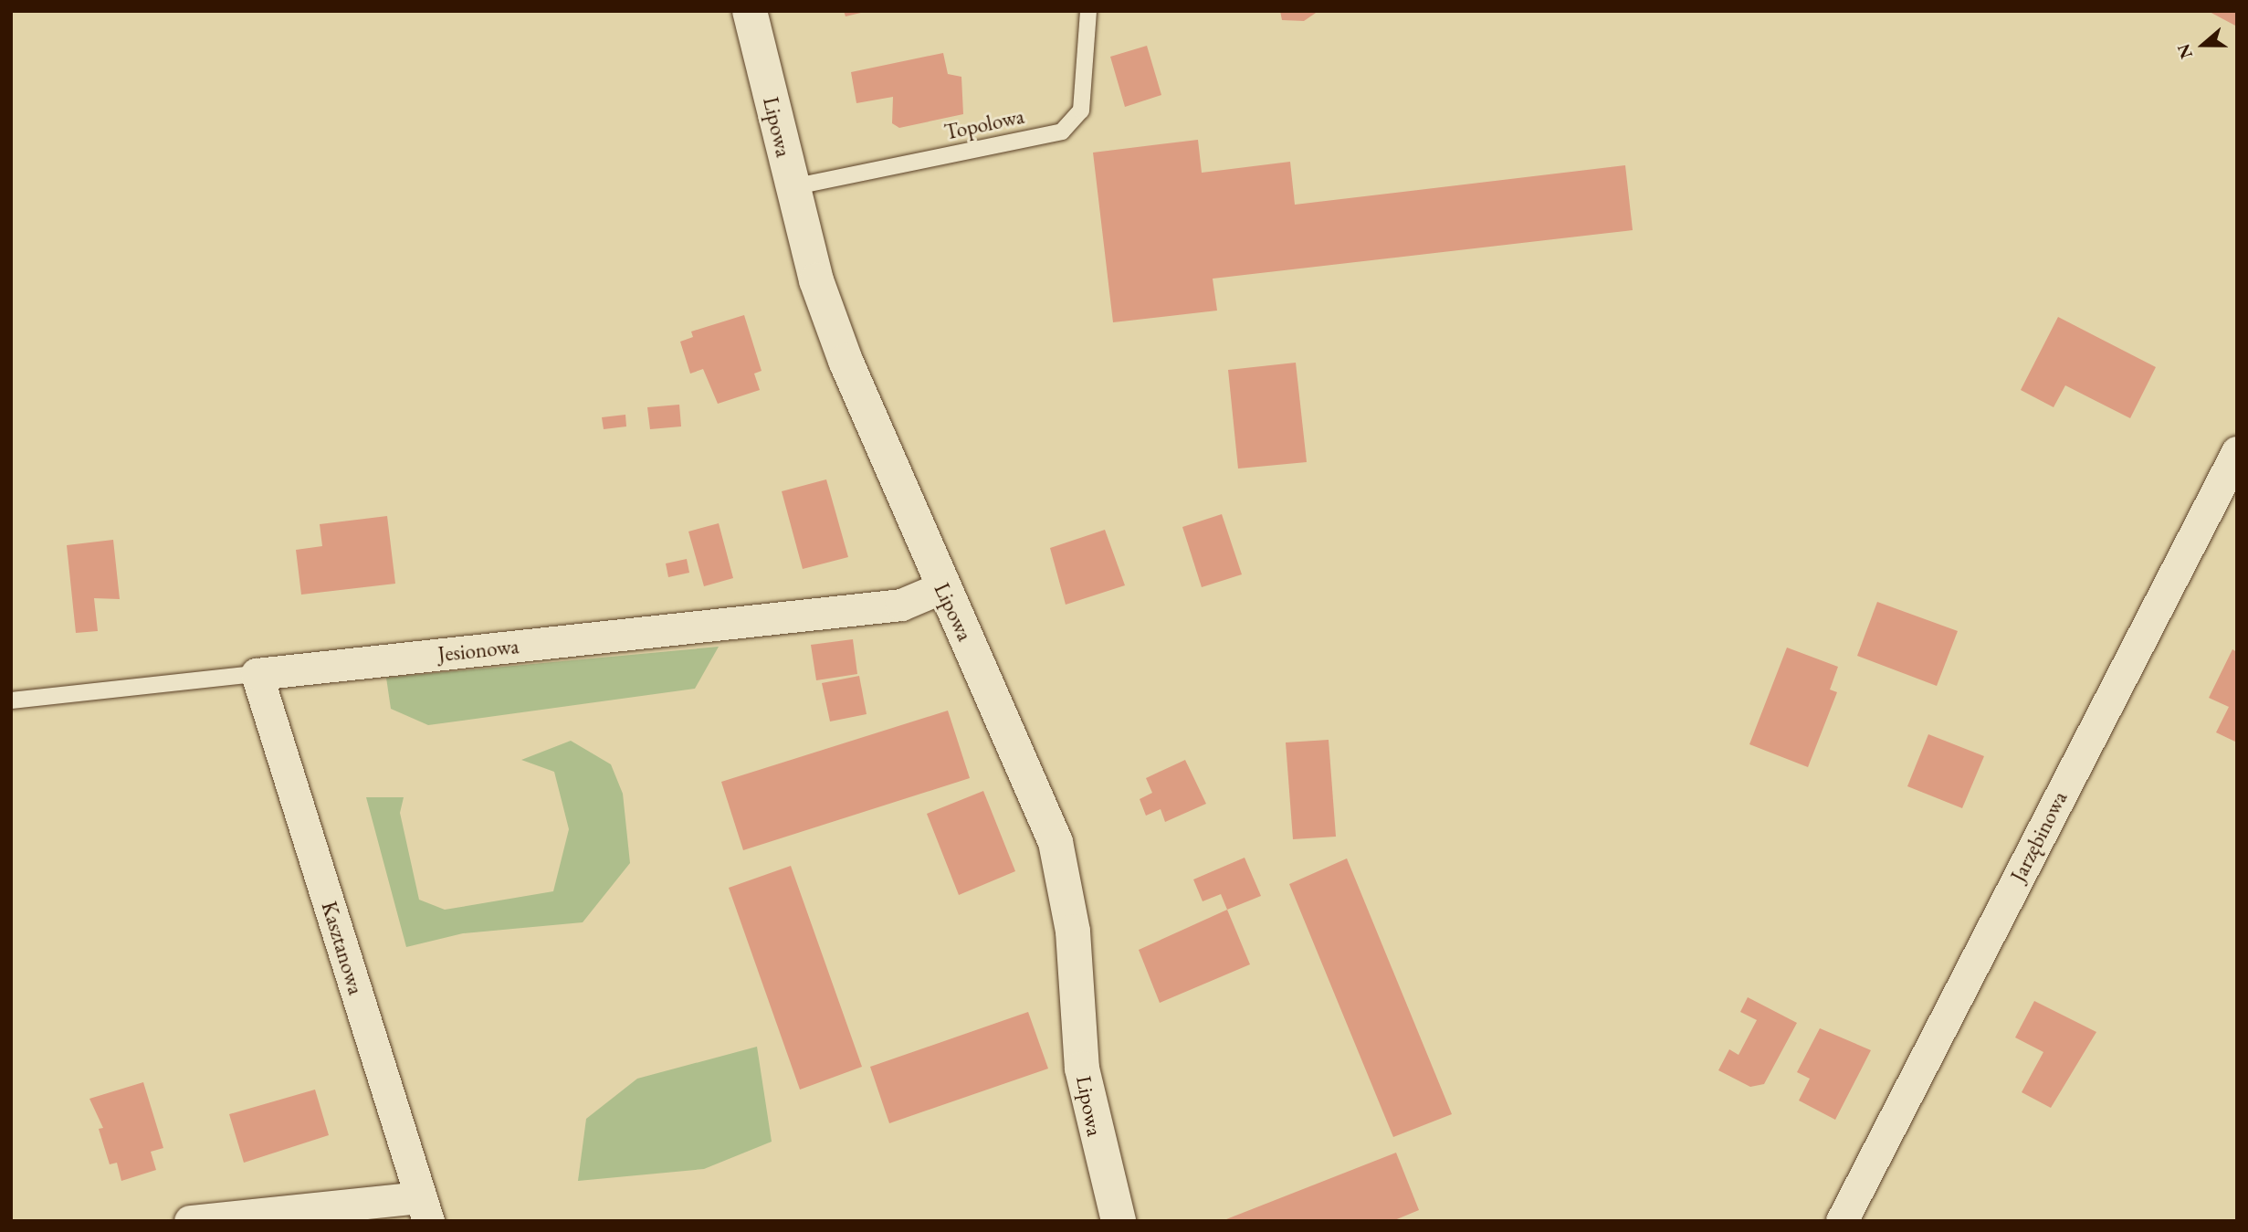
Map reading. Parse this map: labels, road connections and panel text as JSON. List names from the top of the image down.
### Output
{
  "streets": {
    "street": [
      "Lipowa",
      "Jesionowa",
      "Jarzębinowa",
      "Kasztanowa"
    ],
    "lane": ["Topolowa"]
  },
  "crossings": [
    ["Topolowa", "Lipowa"],
    ["Lipowa", "Jesionowa"],
    ["Jesionowa", "Kasztanowa"]
  ],
  "north": "left"
}
